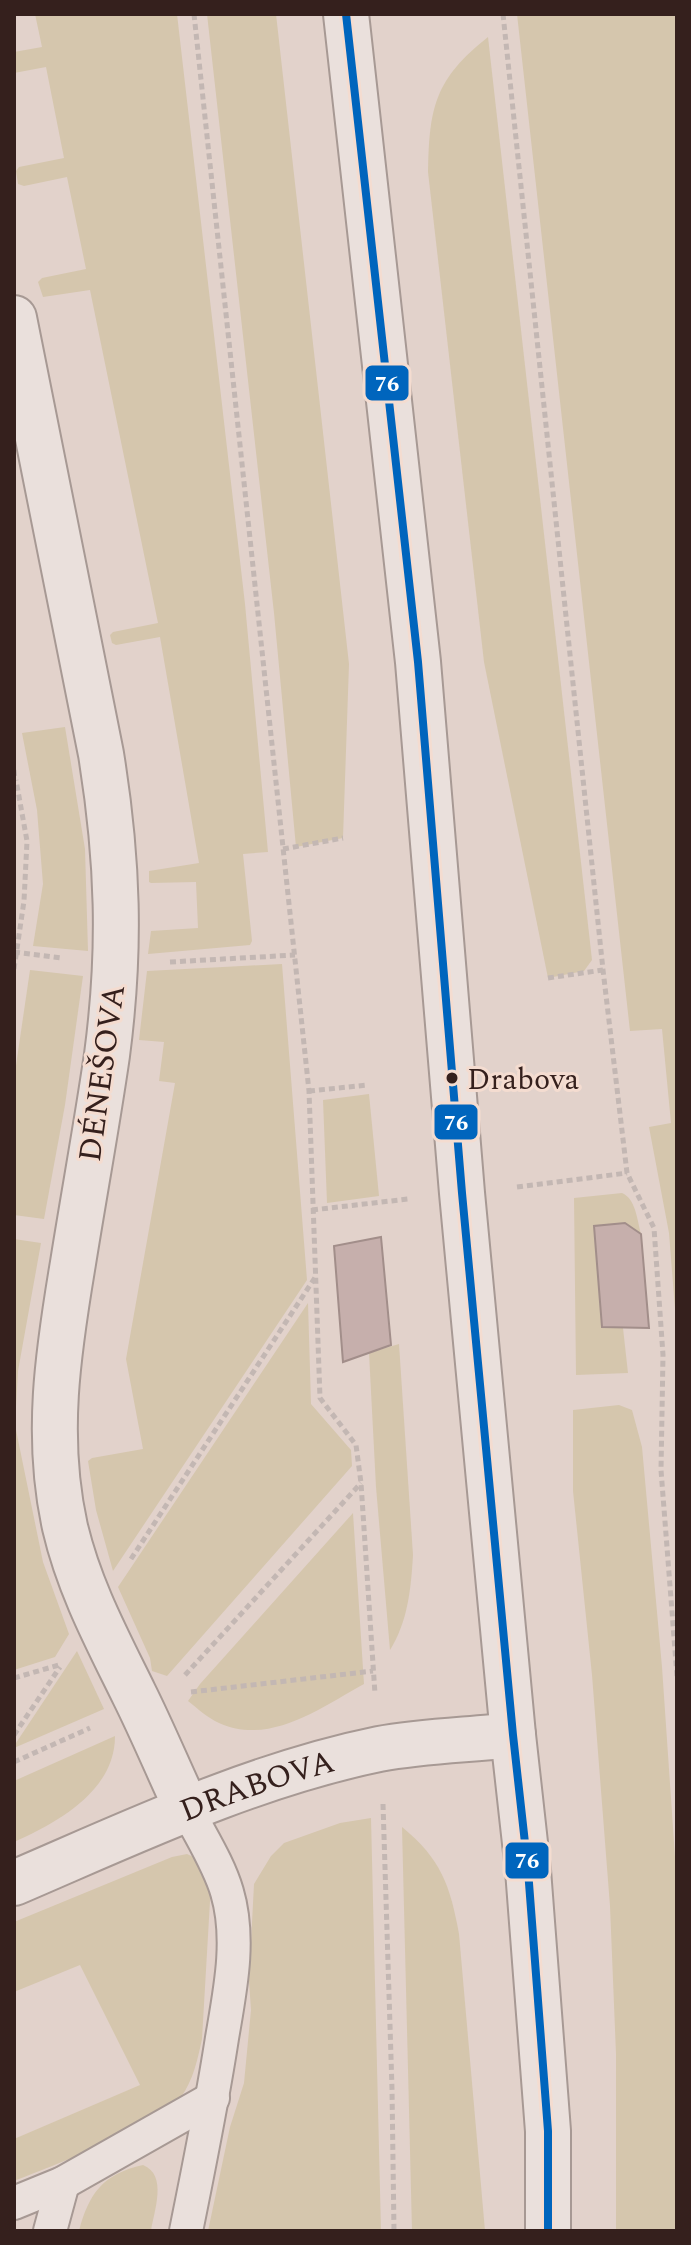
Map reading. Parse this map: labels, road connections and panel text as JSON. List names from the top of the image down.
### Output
{
  "streets": {
    "street": ["DÉNEŠOVA", "DRABOVA"]
  },
  "crossings": [
    ["DÉNEŠOVA", "DRABOVA"]
  ],
  "places": ["Drabova"],
  "lines": ["transit line 76"]
}
